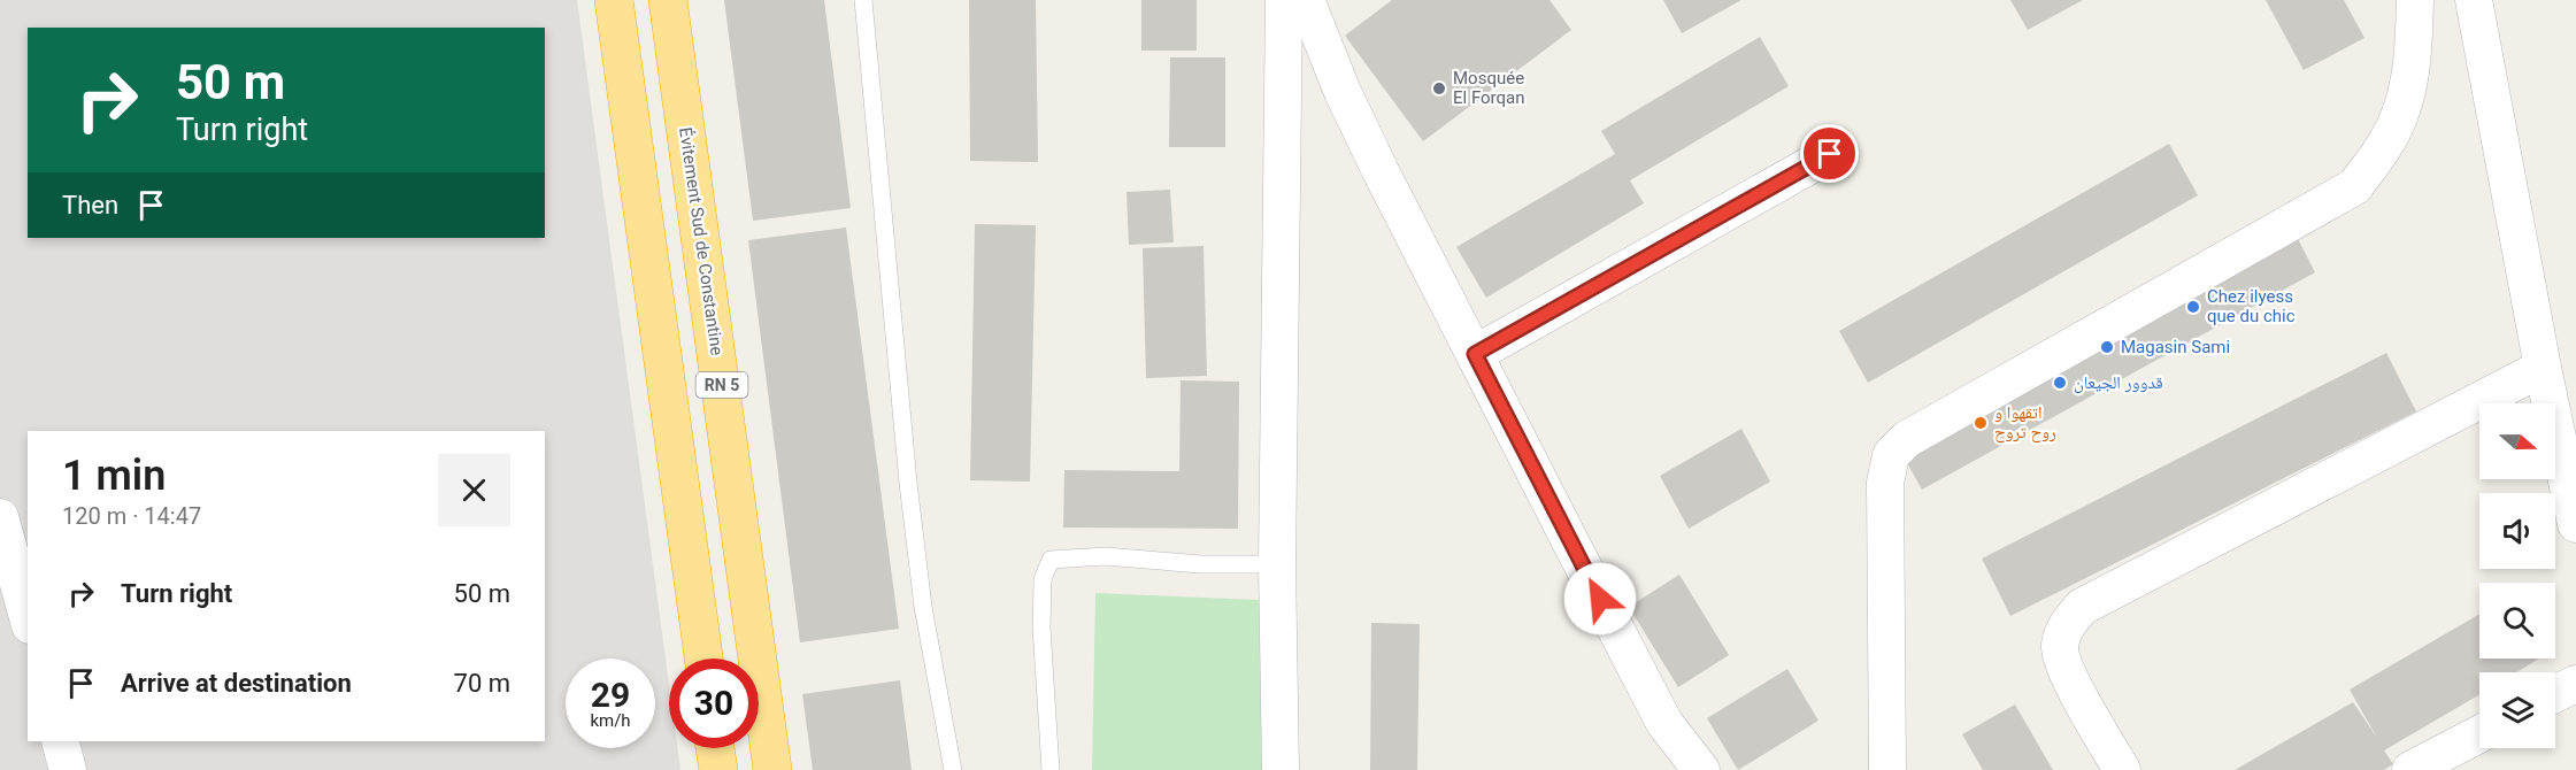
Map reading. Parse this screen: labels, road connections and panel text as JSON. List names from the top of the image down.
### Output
{
  "streets": {
    "highway": ["Évitement Sud de Constantine", "RN 5"]
  },
  "places": [
    "Mosquée El Forqan",
    "Chez ilyess que du chic",
    "Magasin Sami",
    "قدوور الجيعان",
    "اتقهوا و روح تروح"
  ],
  "north": "right",
  "page": {
    "turn": ["50 m", "Turn right"],
    "then": "Then",
    "heading": ["1 min", "120 m · 14:47"],
    "list": [
      {
        "name": "Turn right",
        "value": "50 m"
      },
      {
        "name": "Arrive at destination",
        "value": "70 m"
      }
    ],
    "speed": "29 km/h",
    "limit": "30"
  }
}
